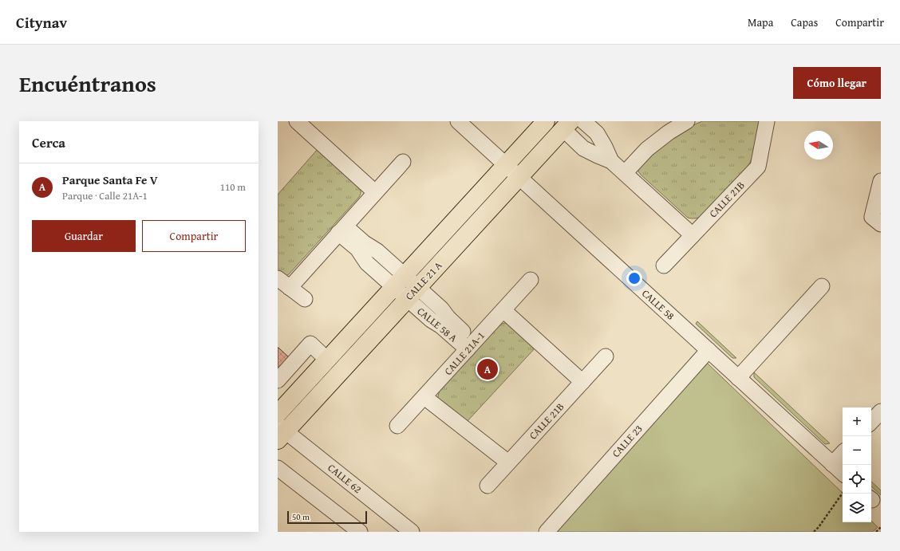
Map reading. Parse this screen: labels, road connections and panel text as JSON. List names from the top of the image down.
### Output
{
  "streets": {
    "main road": ["CALLE 21 A"],
    "street": [
      "CALLE 21B",
      "CALLE 58",
      "CALLE 58 A",
      "CALLE 21A-1",
      "CALLE 23",
      "CALLE 62"
    ]
  },
  "crossings": [
    ["CALLE 21 A", "CALLE 58"],
    ["CALLE 21 A", "CALLE 58 A"],
    ["CALLE 21 A", "CALLE 62"],
    ["CALLE 58", "CALLE 23"],
    ["CALLE 58 A", "CALLE 21A-1"]
  ],
  "scale_bar": "50 m",
  "north": "left",
  "page": {
    "header": "Citynav",
    "nav": ["Mapa", "Capas", "Compartir"],
    "title": "Encuéntranos",
    "buttons": [
      "Cómo llegar",
      ["Guardar", "Compartir"]
    ],
    "heading": "Cerca",
    "list": [
      {
        "mark": "A",
        "name": "Parque Santa Fe V",
        "note": "Parque · Calle 21A-1",
        "value": "110 m"
      }
    ],
    "pins": "A",
    "map_buttons": ["+", "−"],
    "scale": "50 m"
  }
}
